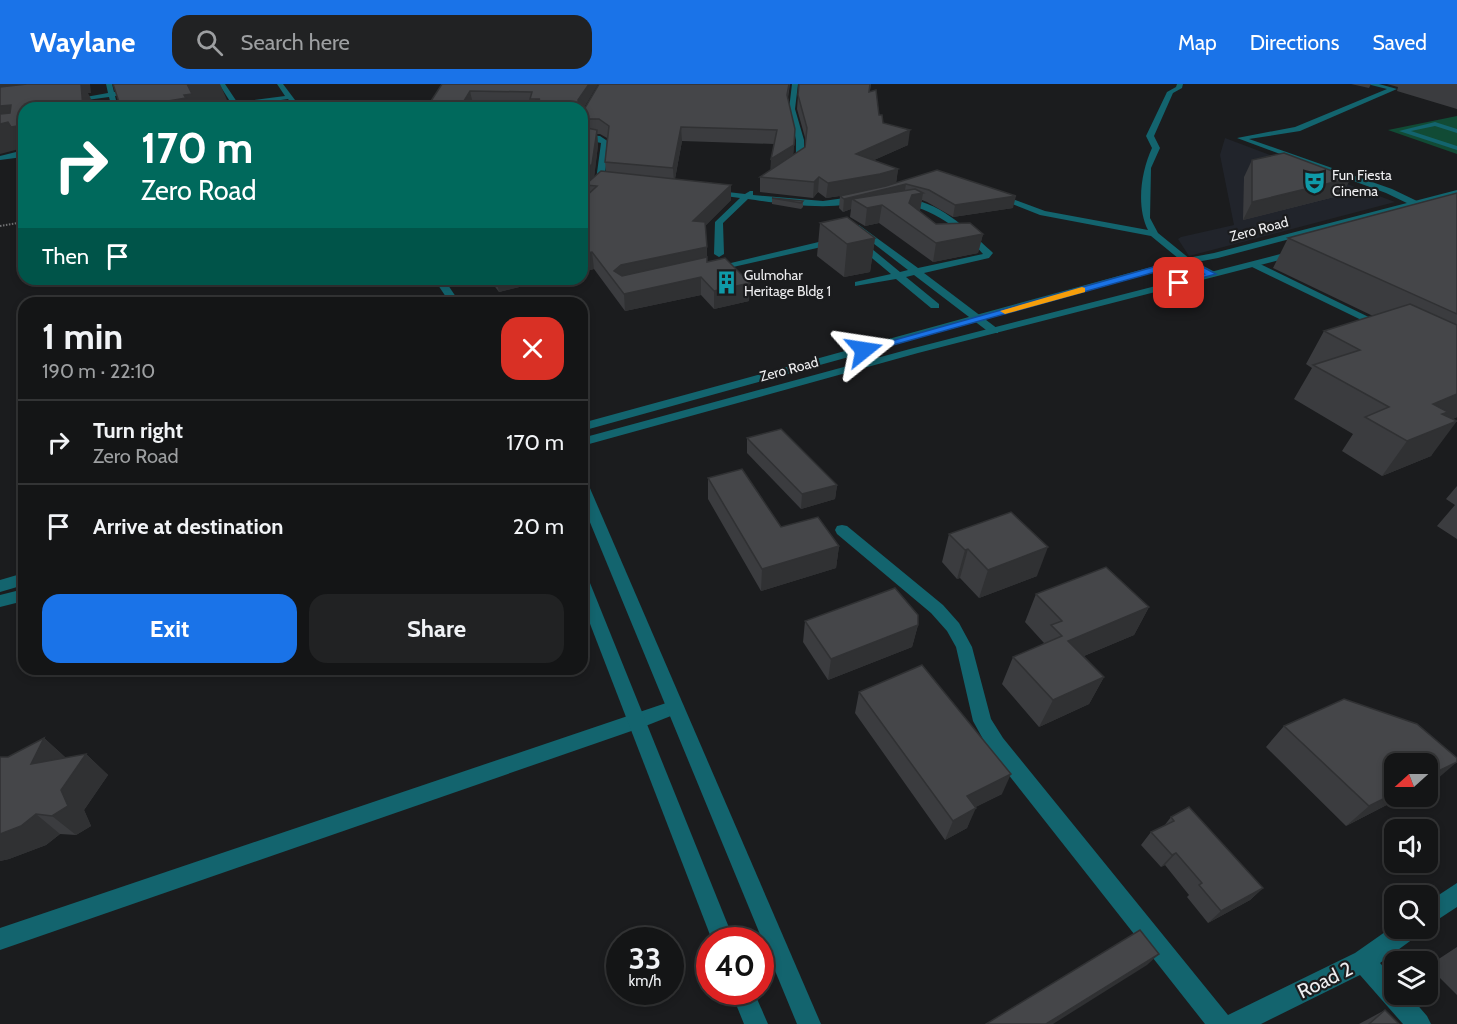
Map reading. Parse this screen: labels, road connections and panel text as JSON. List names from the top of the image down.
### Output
{
  "streets": {
    "street": ["Zero Road", "Road 2"]
  },
  "places": {
    "theatre": ["Fun Fiesta Cinema"],
    "building": ["Gulmohar Heritage Bldg 1"]
  },
  "north": "left",
  "page": {
    "header": "Waylane",
    "search": "Search here",
    "nav": ["Map", "Directions", "Saved"],
    "turn": ["170 m", "Zero Road"],
    "then": "Then",
    "heading": ["1 min", "190 m · 22:10"],
    "list": [
      {
        "name": "Turn right",
        "note": "Zero Road",
        "value": "170 m"
      },
      {
        "name": "Arrive at destination",
        "value": "20 m"
      }
    ],
    "buttons": ["Exit", "Share"],
    "speed": "33 km/h",
    "limit": "40"
  }
}
